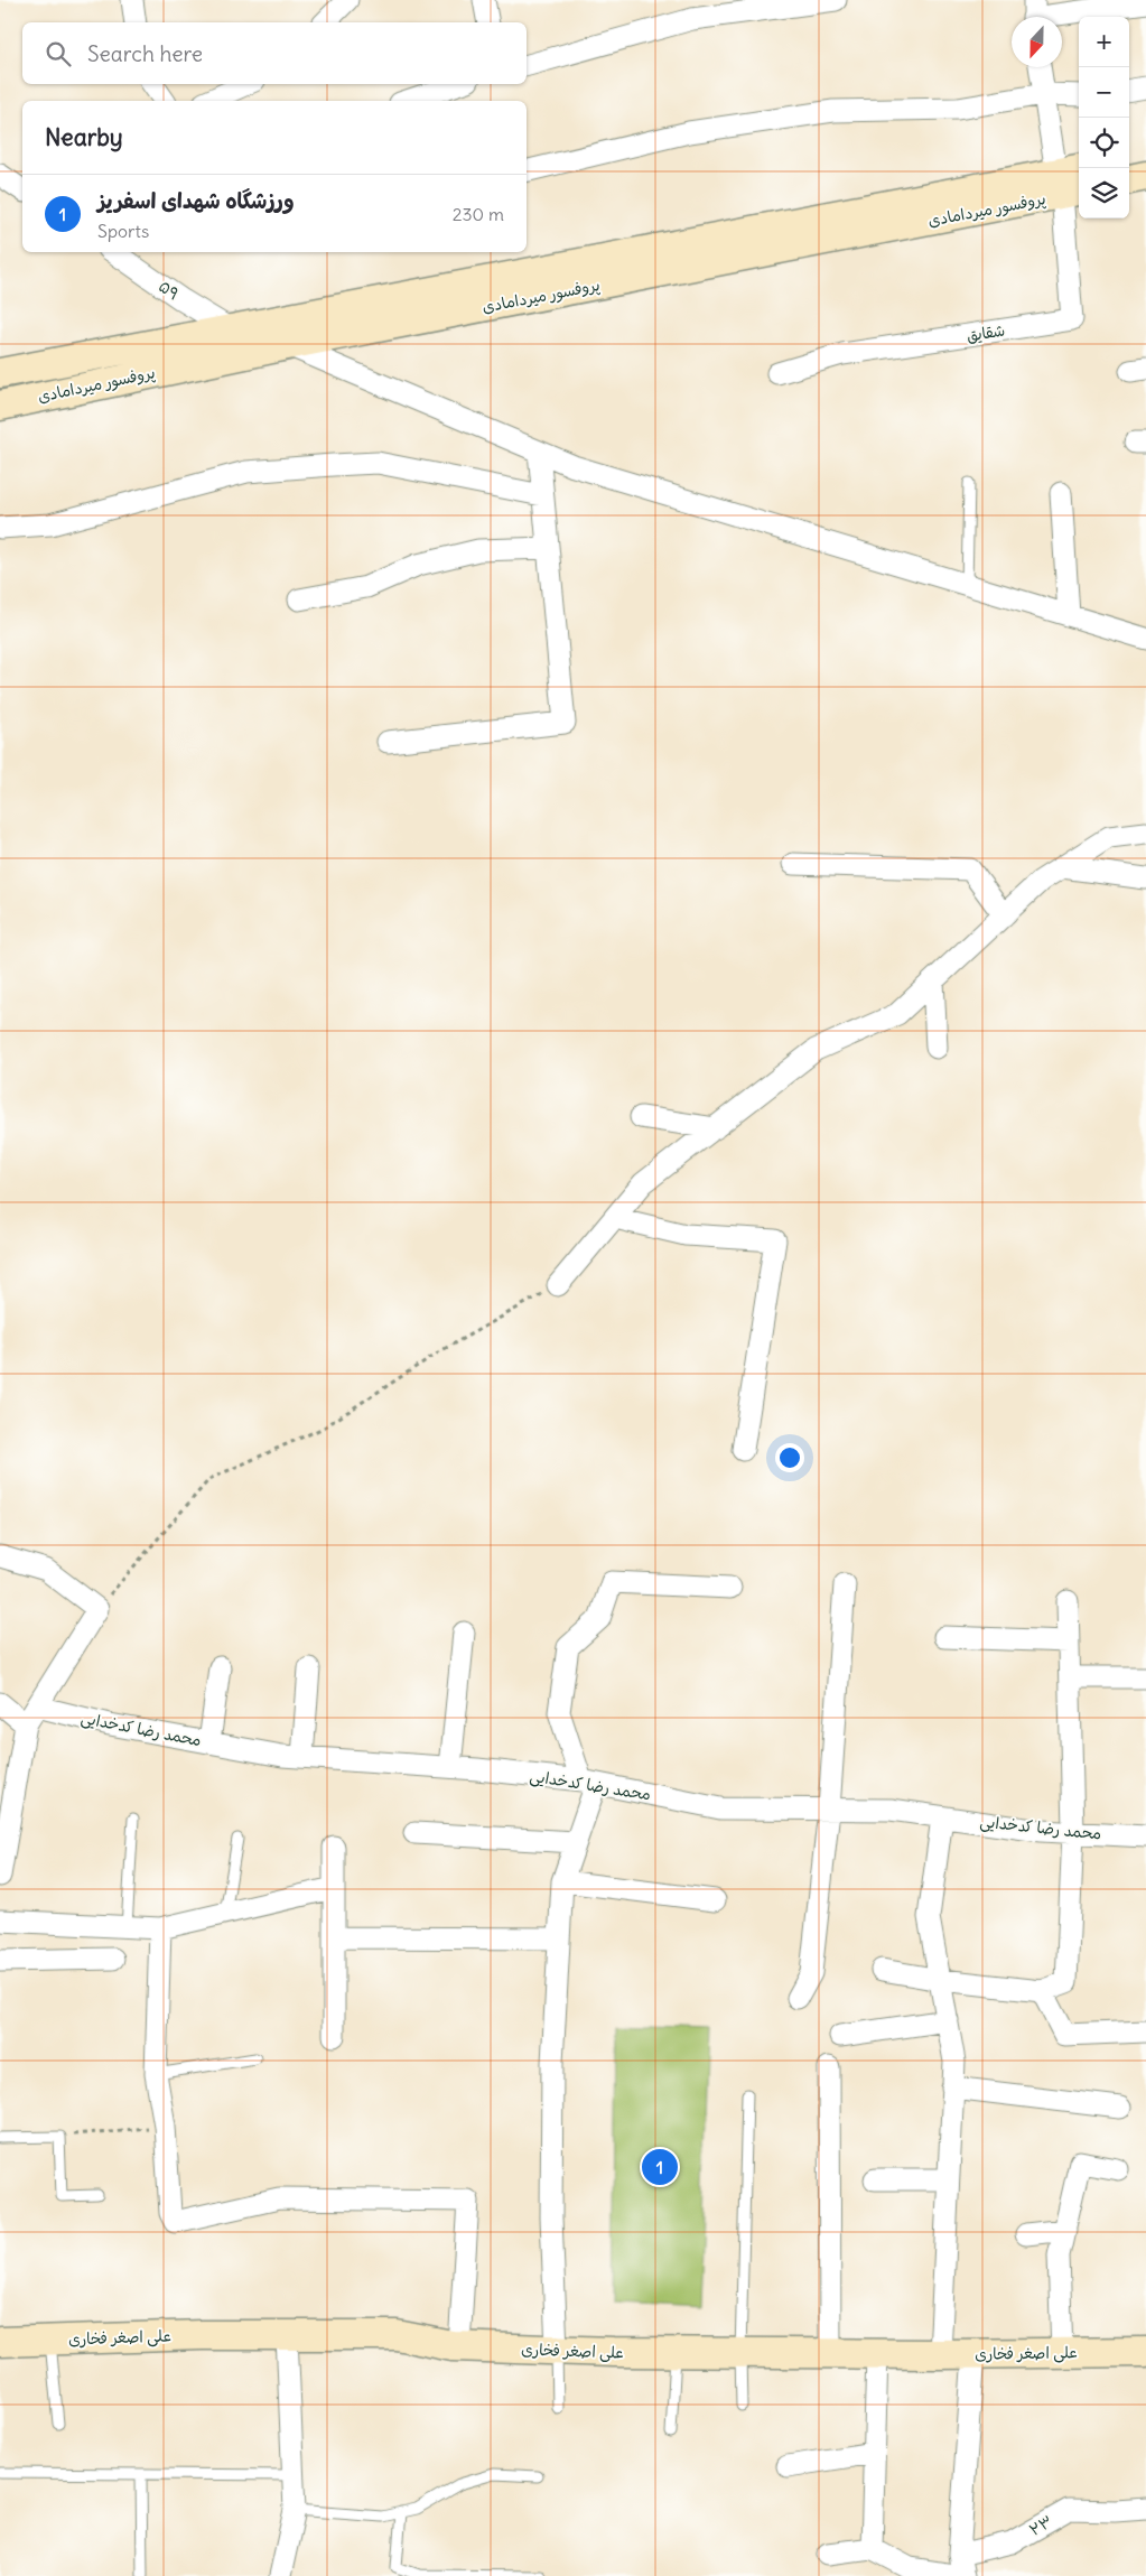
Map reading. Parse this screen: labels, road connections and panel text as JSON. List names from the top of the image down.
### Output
{
  "streets": {
    "main road": ["پروفسور میردامادی", "علی اصغر فخاری"],
    "street": [
      "۵۹",
      "شقایق",
      "محمد رضا کدخدایی",
      "۲۳"
    ]
  },
  "crossings": [
    ["پروفسور میردامادی", "۵۹"],
    ["پروفسور میردامادی", "شقایق"]
  ],
  "north": "bottom",
  "page": {
    "map_buttons": ["+", "−"],
    "search": "Search here",
    "heading": "Nearby",
    "list": [
      {
        "mark": "1",
        "name": "ورزشگاه شهدای اسفریز",
        "note": "Sports",
        "value": "230 m"
      }
    ],
    "pins": "1"
  }
}
